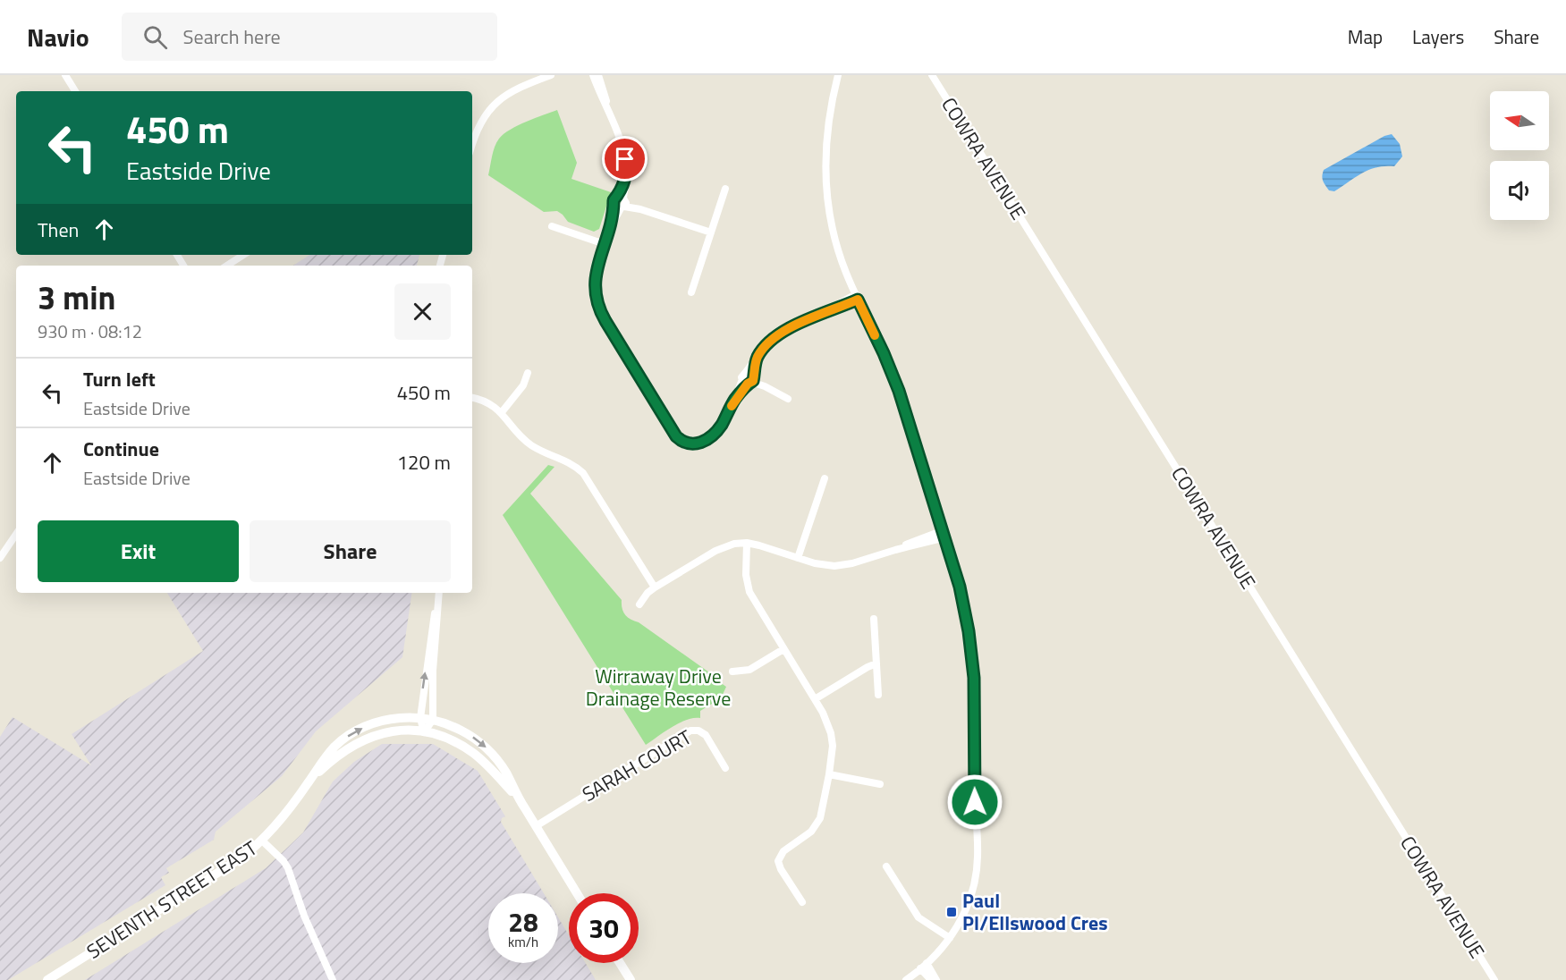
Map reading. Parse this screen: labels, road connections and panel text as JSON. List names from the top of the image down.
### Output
{
  "streets": {
    "main road": ["SEVENTH STREET EAST"],
    "street": ["COWRA AVENUE", "SARAH COURT"]
  },
  "parks": ["Wirraway Drive Drainage Reserve"],
  "places": {
    "transit": ["Paul Pl/Ellswood Cres"]
  },
  "north": "left",
  "page": {
    "header": "Navio",
    "search": "Search here",
    "nav": ["Map", "Layers", "Share"],
    "turn": ["450 m", "Eastside Drive"],
    "then": "Then",
    "heading": ["3 min", "930 m · 08:12"],
    "list": [
      {
        "name": "Turn left",
        "note": "Eastside Drive",
        "value": "450 m"
      },
      {
        "name": "Continue",
        "note": "Eastside Drive",
        "value": "120 m"
      }
    ],
    "buttons": ["Exit", "Share"],
    "speed": "28 km/h",
    "limit": "30"
  }
}
